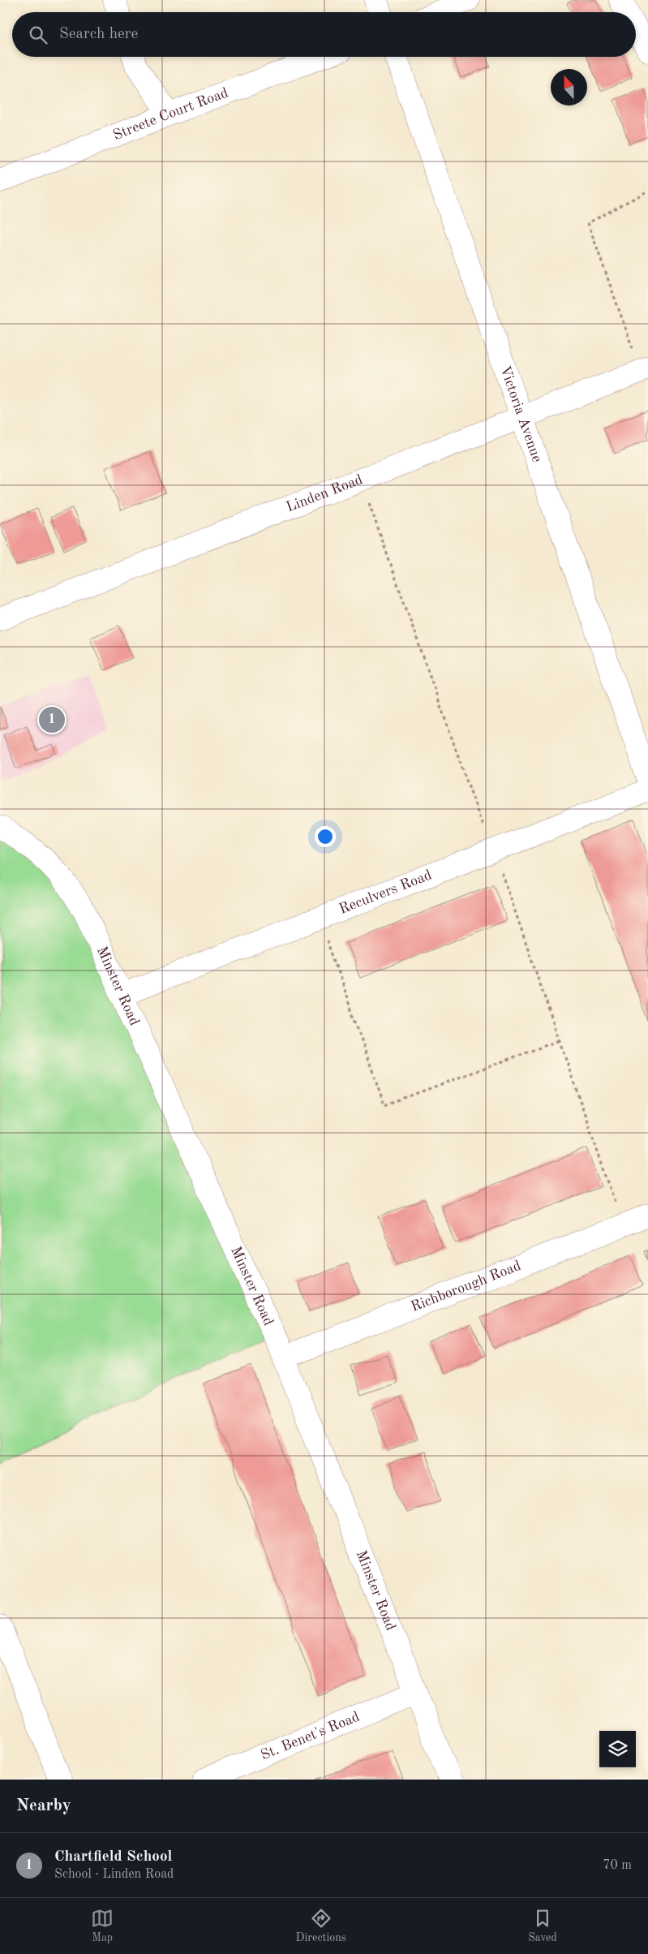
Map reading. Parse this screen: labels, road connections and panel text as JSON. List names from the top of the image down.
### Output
{
  "streets": {
    "street": [
      "Streete Court Road",
      "Victoria Avenue",
      "Linden Road",
      "Reculvers Road",
      "Minster Road",
      "Richborough Road",
      "St. Benet's Road"
    ]
  },
  "crossings": [
    ["Victoria Avenue", "Linden Road"],
    ["Reculvers Road", "Minster Road"],
    ["Minster Road", "Richborough Road"],
    ["Minster Road", "St. Benet's Road"]
  ],
  "north": "top",
  "page": {
    "search": "Search here",
    "pins": "1",
    "heading": "Nearby",
    "list": [
      {
        "mark": "1",
        "name": "Chartfield School",
        "note": "School · Linden Road",
        "value": "70 m"
      }
    ],
    "nav": ["Map", "Directions", "Saved"]
  }
}
